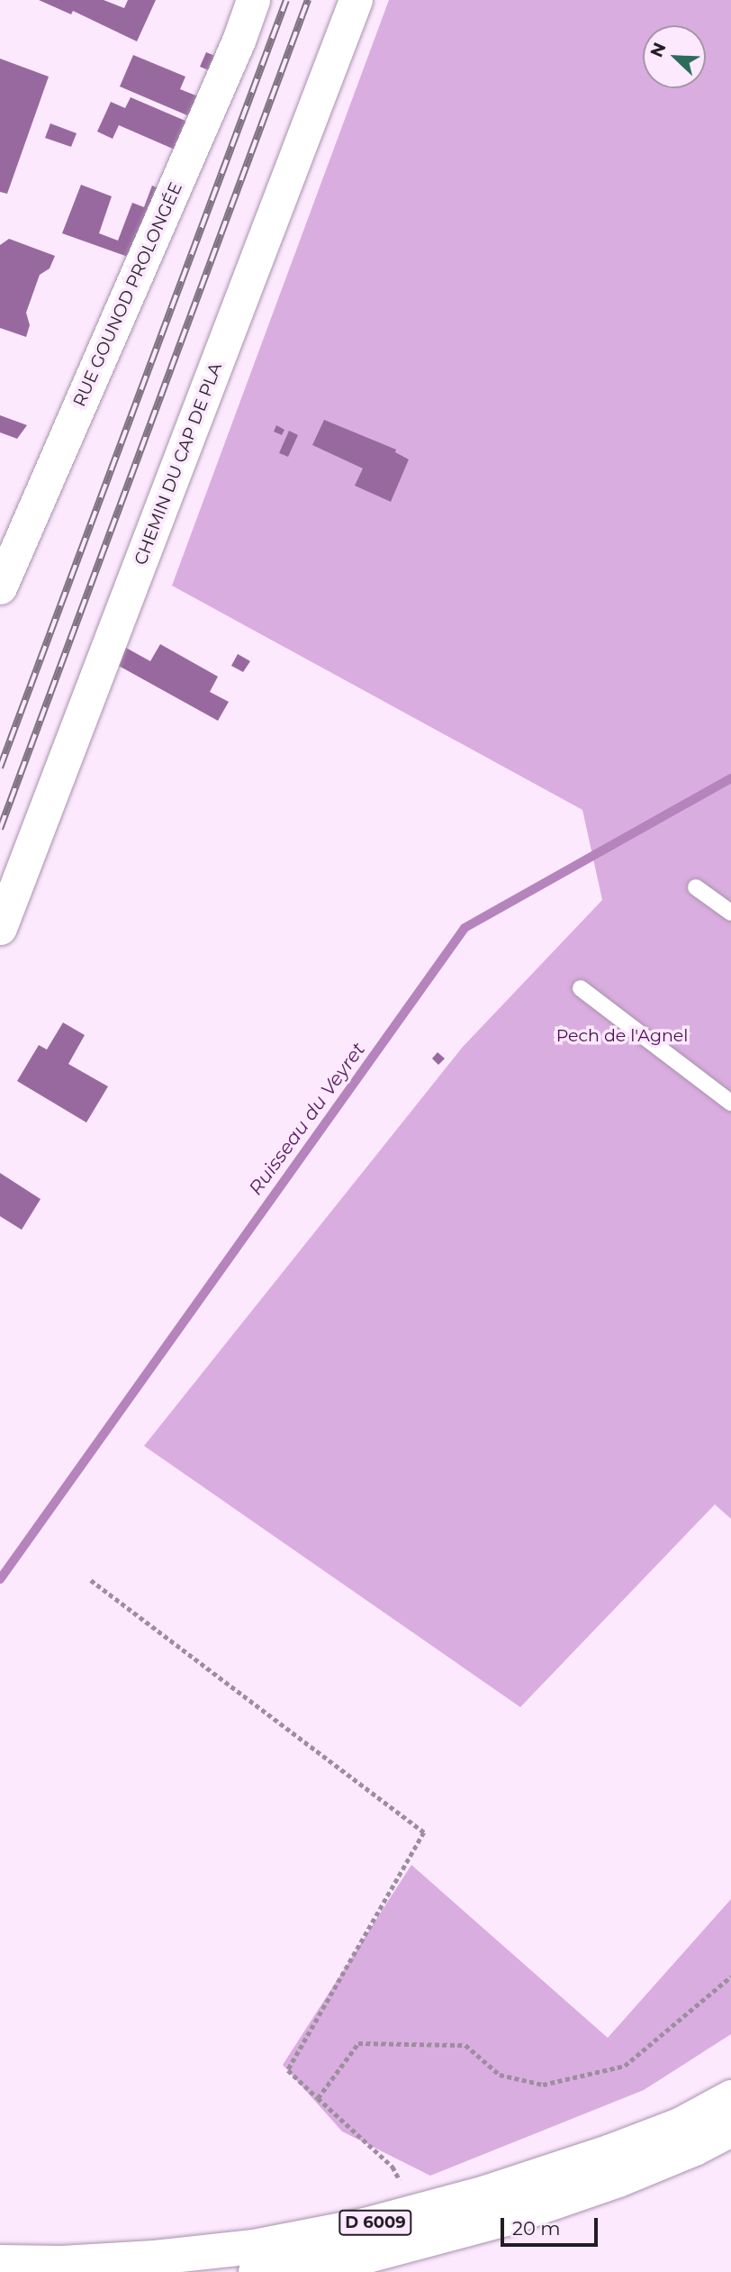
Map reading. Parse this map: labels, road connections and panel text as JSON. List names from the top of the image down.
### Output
{
  "streets": {
    "main road": ["D 6009"],
    "street": ["RUE GOUNOD PROLONGÉE", "CHEMIN DU CAP DE PLA"]
  },
  "water": ["Ruisseau du Veyret"],
  "parks": ["Pech de l'Agnel"],
  "scale_bar": "20 m",
  "north": "top left"
}
